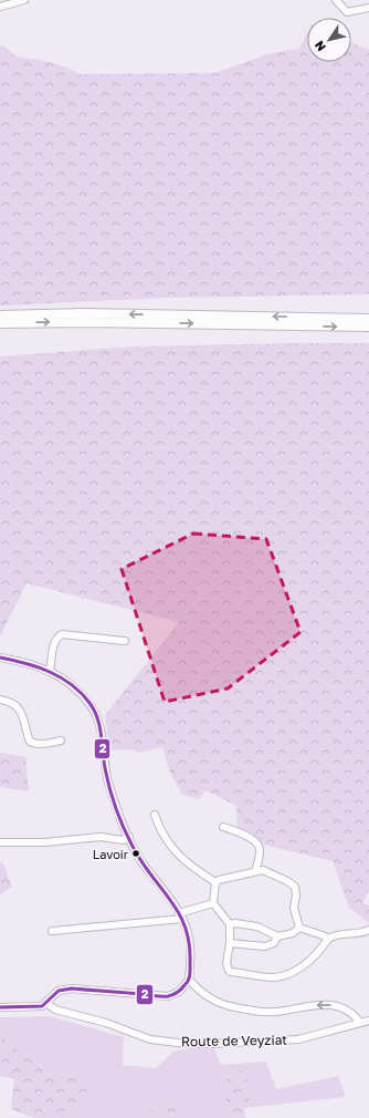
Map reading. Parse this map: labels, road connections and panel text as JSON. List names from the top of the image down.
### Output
{
  "streets": {
    "street": ["Route de Veyziat"]
  },
  "places": ["Lavoir"],
  "lines": ["transit line 2"],
  "north": "bottom left"
}
